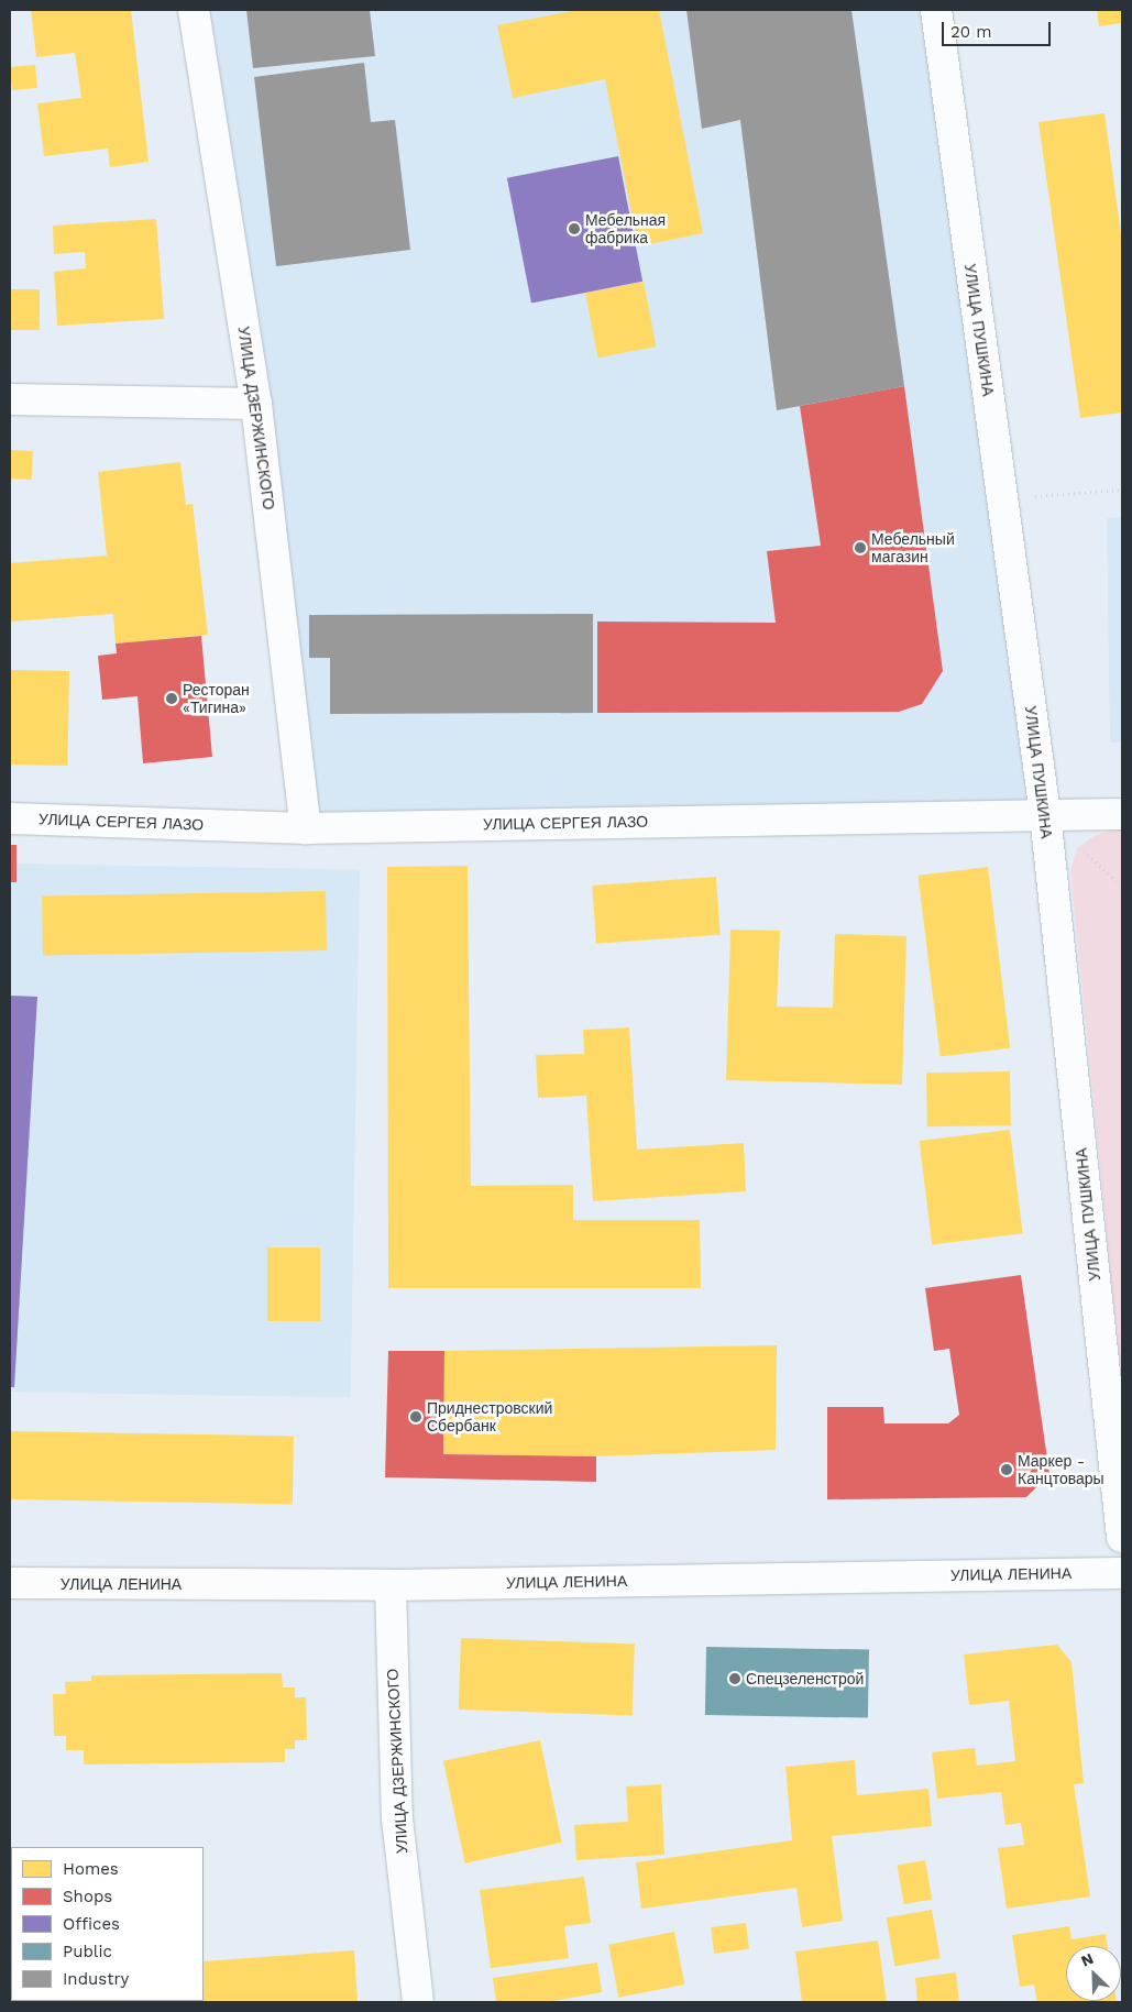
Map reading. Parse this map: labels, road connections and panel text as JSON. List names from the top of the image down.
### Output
{
  "streets": {
    "street": [
      "УЛИЦА ПУШКИНА",
      "УЛИЦА ДЗЕРЖИНСКОГО",
      "УЛИЦА СЕРГЕЯ ЛАЗО",
      "УЛИЦА ЛЕНИНА"
    ]
  },
  "crossings": [
    ["УЛИЦА ПУШКИНА", "УЛИЦА СЕРГЕЯ ЛАЗО"],
    ["УЛИЦА ДЗЕРЖИНСКОГО", "УЛИЦА СЕРГЕЯ ЛАЗО"],
    ["УЛИЦА ДЗЕРЖИНСКОГО", "УЛИЦА ЛЕНИНА"]
  ],
  "places": [
    "Мебельная фабрика",
    "Мебельный магазин",
    "Ресторан «Тигина»",
    "Приднестровский Сбербанк",
    "Маркер - Канцтовары",
    "Спецзеленстрой"
  ],
  "legend": [
    "Homes",
    "Shops",
    "Offices",
    "Public",
    "Industry"
  ],
  "scale_bar": "20 m",
  "north": "top left"
}
